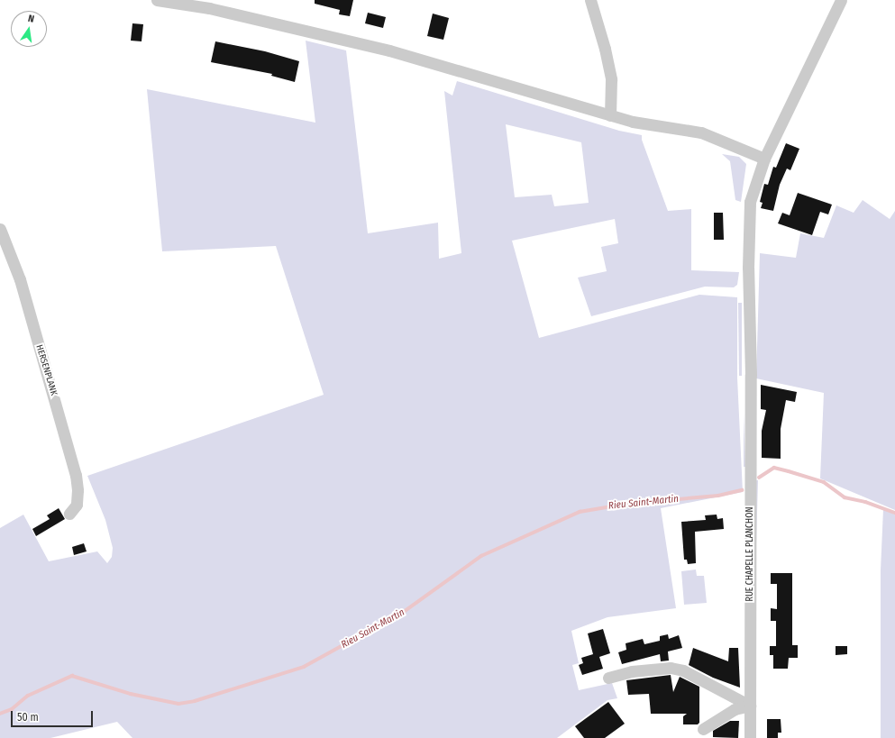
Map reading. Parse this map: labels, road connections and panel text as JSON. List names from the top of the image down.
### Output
{
  "streets": {
    "street": ["HERSENPLANK", "RUE CHAPELLE PLANCHON"]
  },
  "water": ["Rieu Saint-Martin"],
  "scale_bar": "50 m",
  "north": "top"
}
